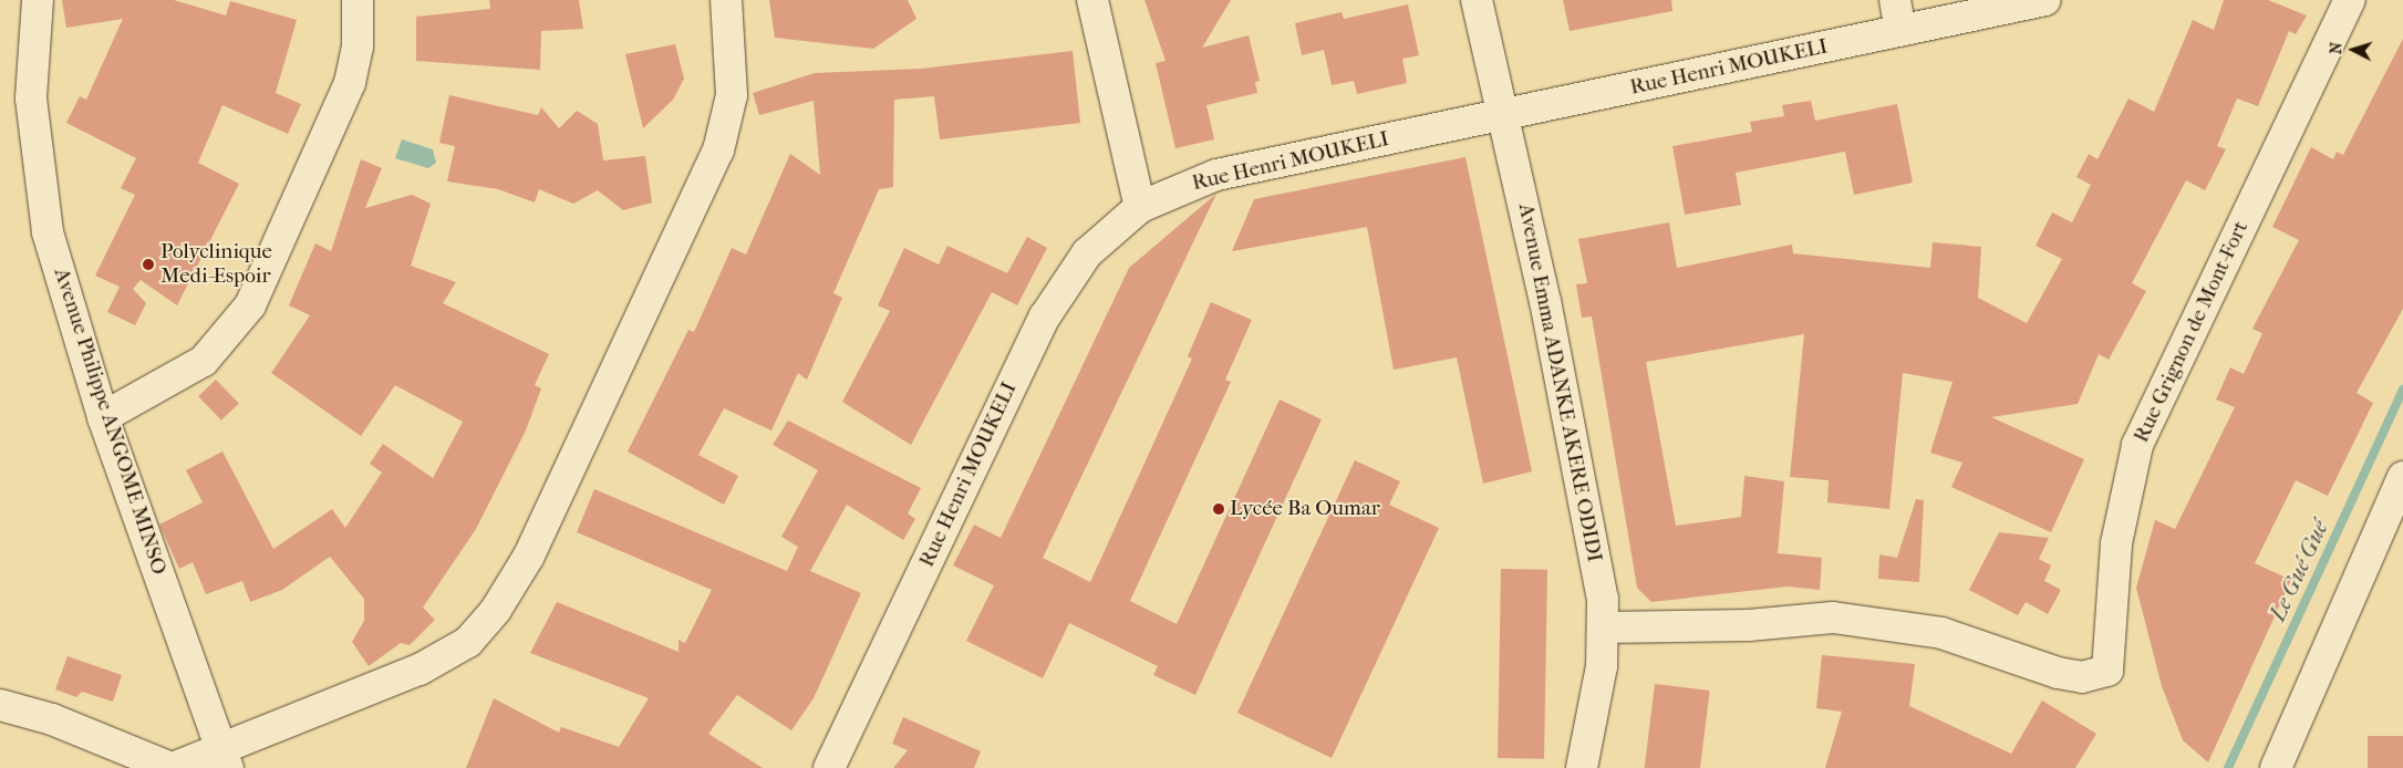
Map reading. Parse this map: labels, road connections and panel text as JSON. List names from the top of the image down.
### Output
{
  "streets": {
    "street": [
      "Rue Henri MOUKELI",
      "Rue Grignon de Mont-Fort",
      "Avenue Emma ADANKE AKERE ODIDI",
      "Avenue Philippe ANGOME MINSO"
    ]
  },
  "crossings": [
    ["Rue Henri MOUKELI", "Avenue Emma ADANKE AKERE ODIDI"],
    ["Rue Grignon de Mont-Fort", "Avenue Emma ADANKE AKERE ODIDI"]
  ],
  "water": ["Le Gué Gué"],
  "places": ["Polyclinique Medi-Espoir", "Lycée Ba Oumar"],
  "north": "left"
}
